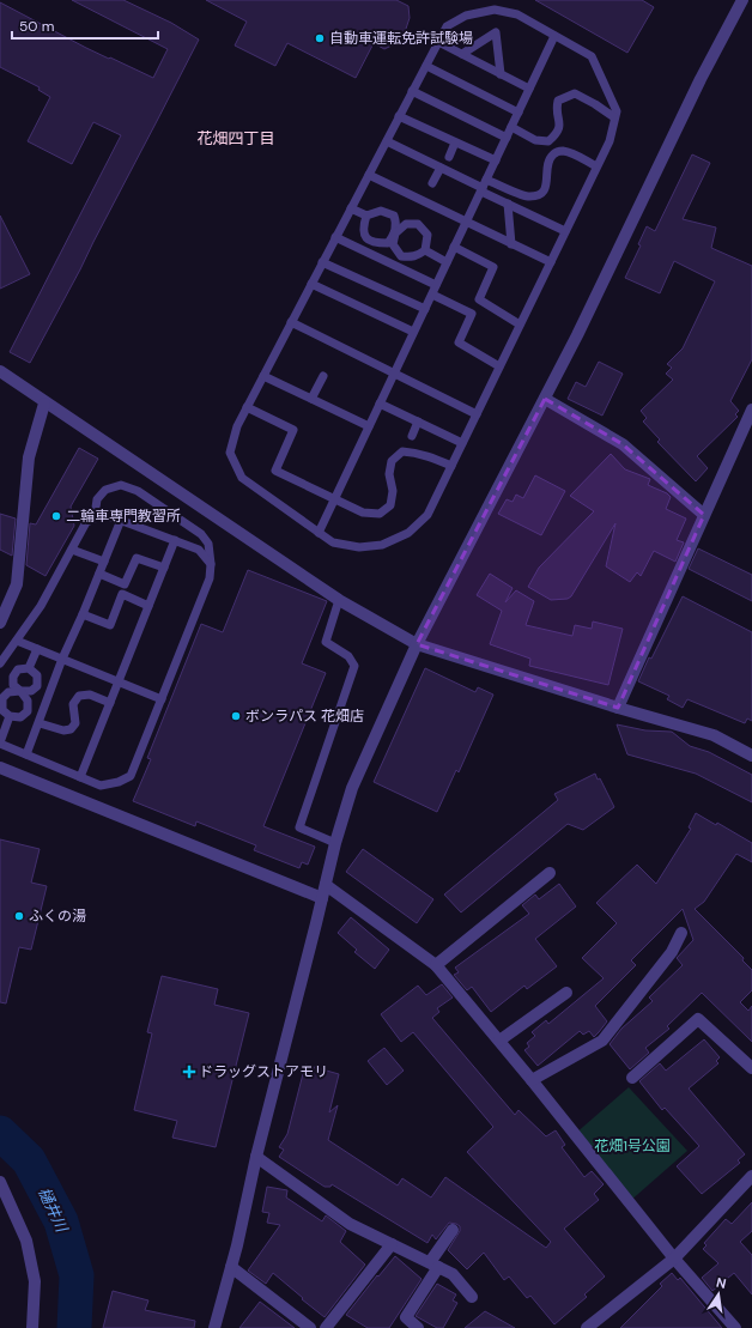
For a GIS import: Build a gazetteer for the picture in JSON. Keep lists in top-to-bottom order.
{
  "districts": ["花畑四丁目"],
  "water": ["樋井川"],
  "parks": ["花畑1号公園"],
  "places": {
    "other": [
      "自動車運転免許試験場",
      "二輪車専門教習所",
      "ボンラパス 花畑店",
      "ふくの湯"
    ],
    "health": ["ドラッグストアモリ"]
  },
  "scale_bar": "50 m",
  "north": "top"
}
